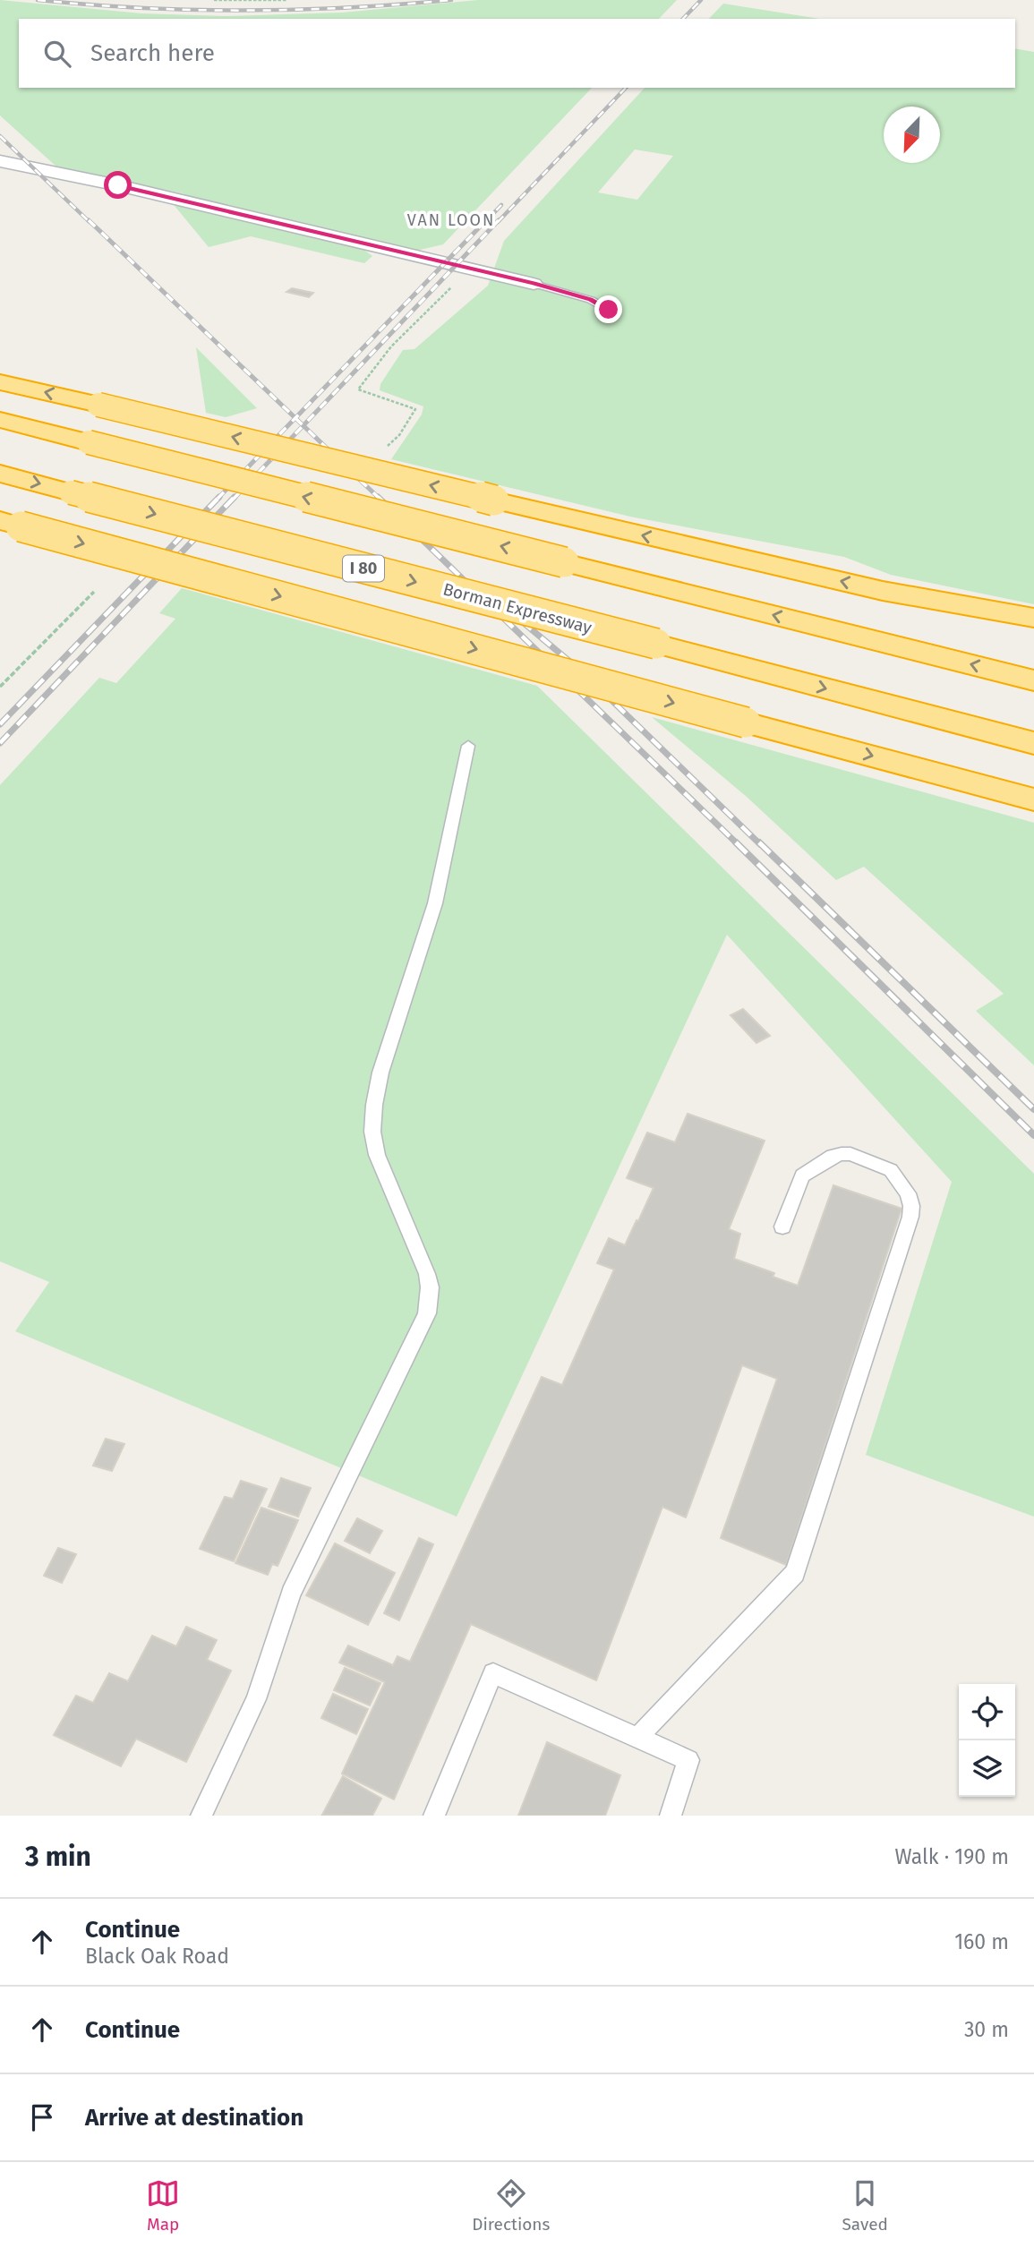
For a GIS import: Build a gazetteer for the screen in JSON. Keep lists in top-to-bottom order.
{
  "streets": {
    "highway": ["I 80", "Borman Expressway"]
  },
  "districts": ["VAN LOON"],
  "north": "bottom left",
  "page": {
    "search": "Search here",
    "heading": ["3 min", "Walk · 190 m"],
    "list": [
      ["Continue", "Black Oak Road", "160 m"],
      ["Continue", "30 m"],
      "Arrive at destination"
    ],
    "nav": ["Map", "Directions", "Saved"]
  }
}
